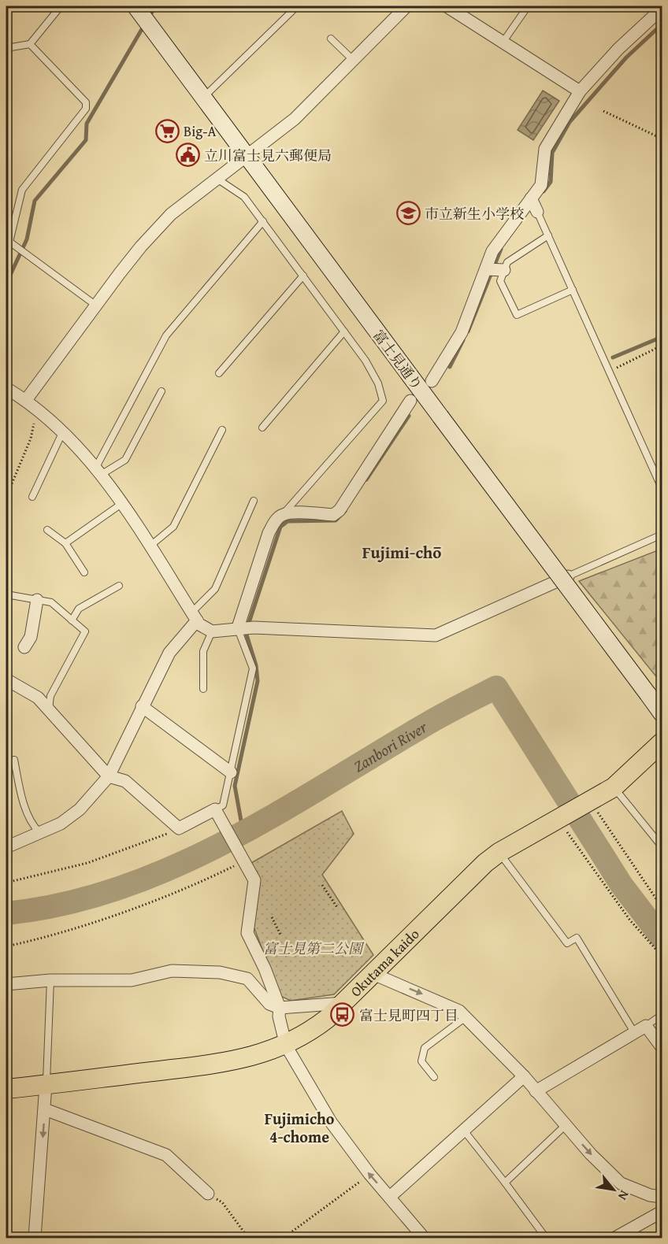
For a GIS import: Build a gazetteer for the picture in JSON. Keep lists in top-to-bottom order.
{
  "streets": {
    "main road": ["Okutama kaido"],
    "street": ["富士見通り"]
  },
  "districts": ["Fujimi-chō", "Fujimicho 4-chome"],
  "water": ["Zanbori River"],
  "parks": ["富士見第二公園"],
  "places": {
    "supermarket": ["Big-A"],
    "public building": ["立川富士見六郵便局"],
    "school or university": ["市立新生小学校"],
    "bus stop": ["富士見町四丁目"]
  },
  "north": "bottom right"
}
